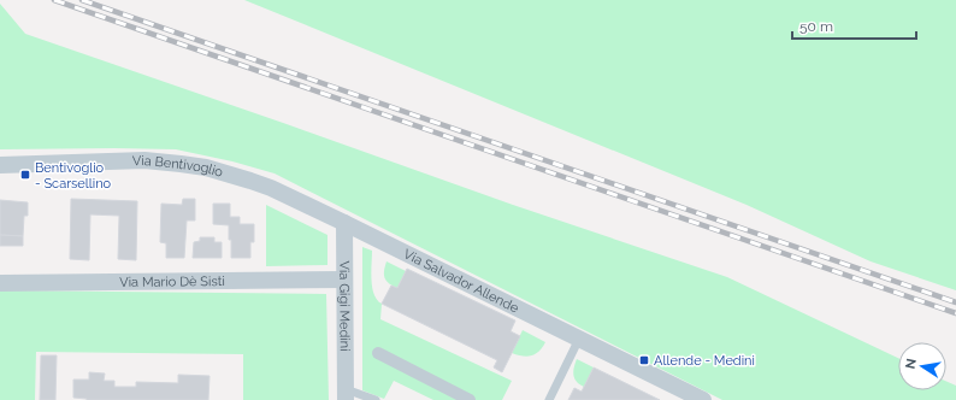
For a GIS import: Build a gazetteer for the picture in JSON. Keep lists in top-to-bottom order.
{
  "streets": {
    "street": [
      "Via Bentivoglio",
      "Via Salvador Allende",
      "Via Mario Dè Sisti",
      "Via Gigi Medini"
    ]
  },
  "crossings": [
    ["Via Bentivoglio", "Via Salvador Allende"],
    ["Via Bentivoglio", "Via Gigi Medini"],
    ["Via Salvador Allende", "Via Gigi Medini"],
    ["Via Mario Dè Sisti", "Via Gigi Medini"]
  ],
  "places": {
    "transit": ["Bentivoglio - Scarsellino", "Allende - Medini"]
  },
  "scale_bar": "50 m",
  "north": "left"
}
